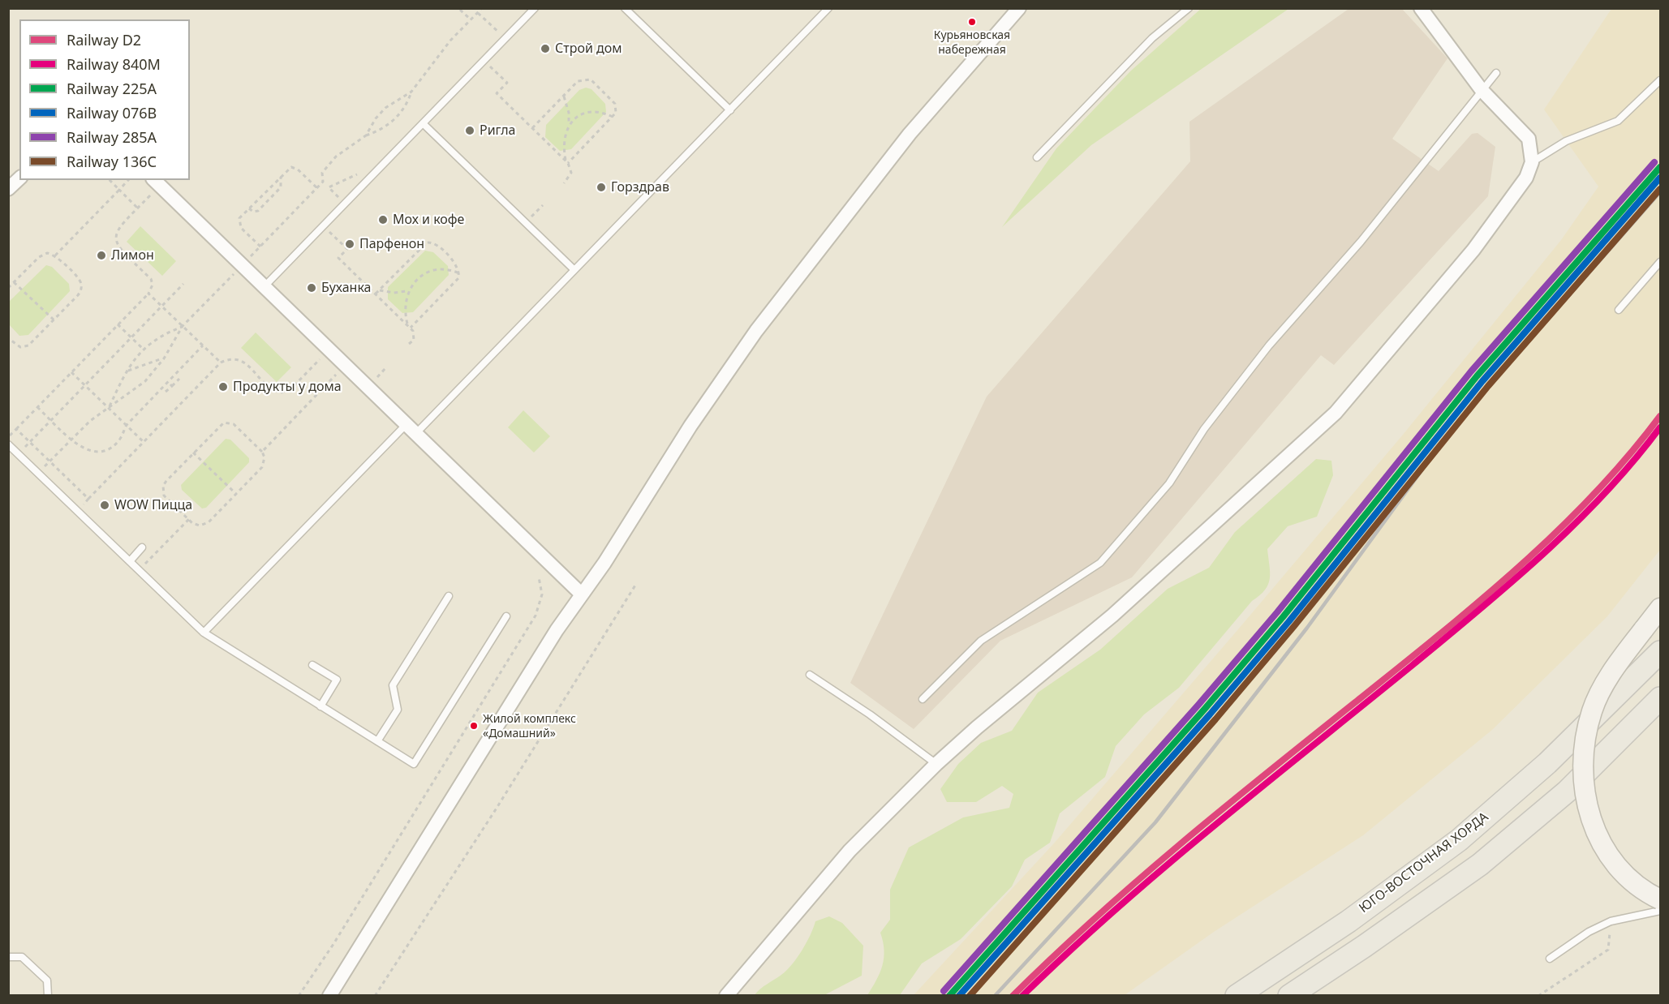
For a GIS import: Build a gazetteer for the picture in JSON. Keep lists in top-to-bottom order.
{
  "streets": {
    "main road": ["ЮГО-ВОСТОЧНАЯ ХОРДА"]
  },
  "places": [
    "Курьяновская набережная",
    "Строй дом",
    "Ригла",
    "Горздрав",
    "Мох и кофе",
    "Парфенон",
    "Лимон",
    "Буханка",
    "Продукты у дома",
    "WOW Пицца",
    "Жилой комплекс «Домашний»"
  ],
  "lines": [
    "rail line 285А",
    "rail line 225А",
    "rail line 076В",
    "rail line 136С",
    "rail line D2",
    "rail line 840М"
  ],
  "legend": [
    "Railway D2",
    "Railway 840М",
    "Railway 225А",
    "Railway 076В",
    "Railway 285А",
    "Railway 136С"
  ]
}
